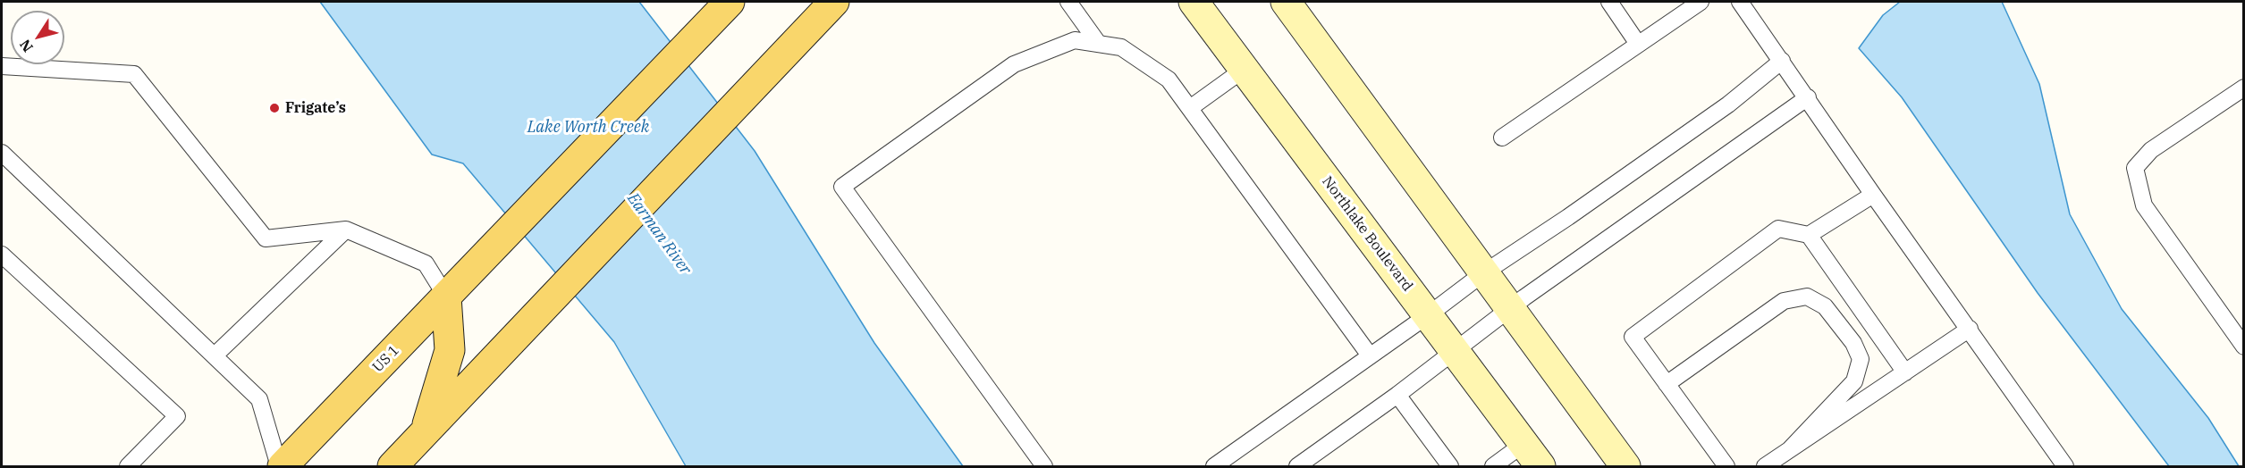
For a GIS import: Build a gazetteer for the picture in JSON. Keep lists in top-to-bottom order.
{
  "streets": {
    "main road": ["Northlake Boulevard", "US 1"]
  },
  "water": ["Lake Worth Creek", "Earman River"],
  "places": ["Frigate’s"],
  "north": "bottom left"
}
